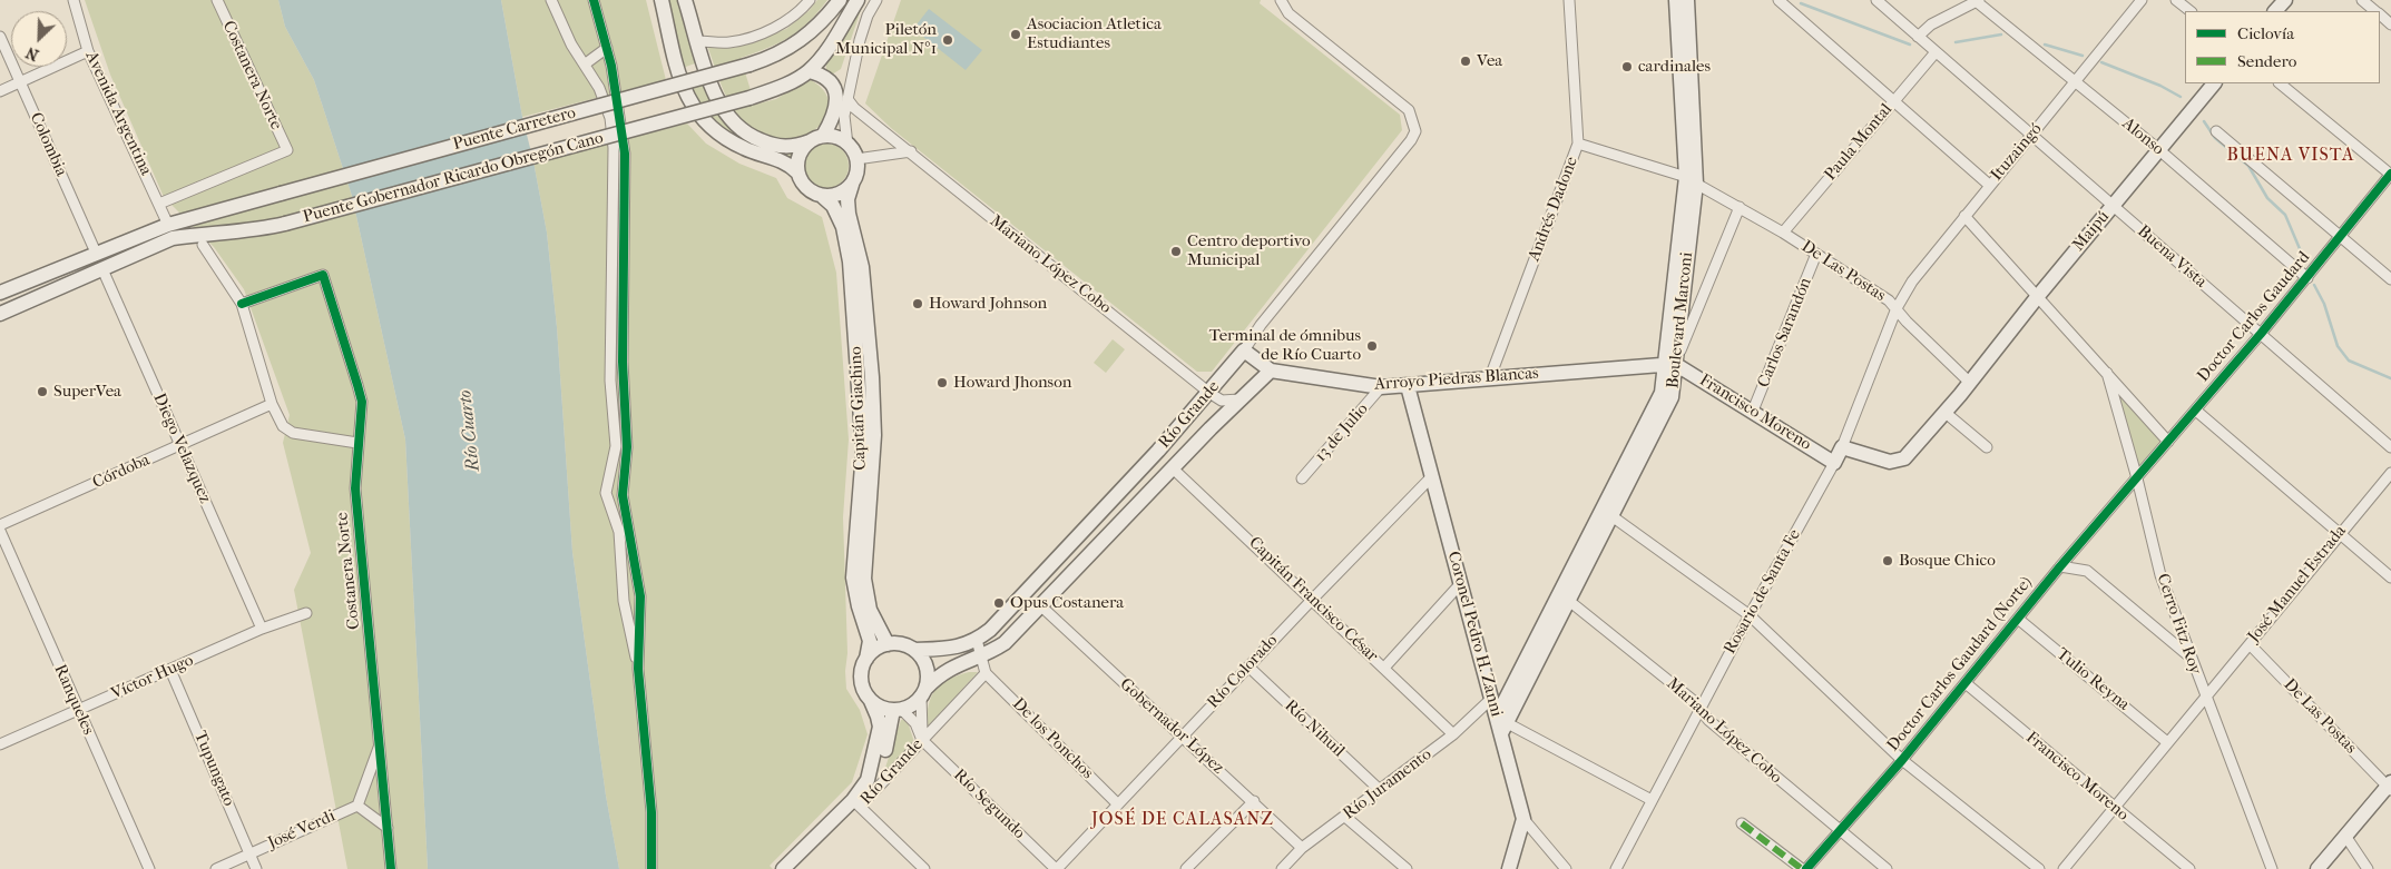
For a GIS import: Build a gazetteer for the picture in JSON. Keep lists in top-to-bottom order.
{
  "streets": {
    "main road": [
      "Puente Carretero",
      "Puente Gobernador Ricardo Obregón Cano",
      "Maipú",
      "Boulevard Marconi",
      "Arroyo Piedras Blancas",
      "Capitán Giachino",
      "Francisco Moreno",
      "Río Grande",
      "Rosario de Santa Fe",
      "Coronel Pedro H. Zanni"
    ],
    "street": [
      "Costanera Norte",
      "Avenida Argentina",
      "Alonso",
      "Paula Montal",
      "Colombia",
      "Ituzaingó",
      "Andrés Dadone",
      "Buena Vista",
      "Mariano López Cobo",
      "De Las Postas",
      "Doctor Carlos Gaudard",
      "Carlos Sarandón",
      "13 de Julio",
      "Diego Velazquez",
      "Córdoba",
      "José Manuel Estrada",
      "Capitán Francisco César",
      "Cerro Fitz Roy",
      "Doctor Carlos Gaudard (Norte)",
      "Río Colorado",
      "Víctor Hugo",
      "Tulio Reyna",
      "Ranqueles",
      "Gobernador López",
      "Río Nihuil",
      "De los Ponchos",
      "Tupungato",
      "Río Juramento",
      "Río Segundo",
      "José Verdi"
    ]
  },
  "crossings": [
    ["Costanera Norte", "Avenida Argentina"],
    ["Avenida Argentina", "Puente Carretero"],
    ["Puente Carretero", "Colombia"],
    ["Alonso", "Ituzaingó"],
    ["Alonso", "Maipú"],
    ["Alonso", "Doctor Carlos Gaudard"],
    ["Paula Montal", "Buena Vista"],
    ["Paula Montal", "De Las Postas"],
    ["Ituzaingó", "Buena Vista"],
    ["Ituzaingó", "De Las Postas"],
    ["Ituzaingó", "Rosario de Santa Fe"],
    ["Puente Gobernador Ricardo Obregón Cano", "Diego Velazquez"],
    ["Andrés Dadone", "De Las Postas"],
    ["Andrés Dadone", "Arroyo Piedras Blancas"],
    ["Maipú", "Buena Vista"],
    ["Maipú", "De Las Postas"],
    ["Maipú", "Rosario de Santa Fe"],
    ["Buena Vista", "Doctor Carlos Gaudard"],
    ["Mariano López Cobo", "Boulevard Marconi"],
    ["Mariano López Cobo", "Río Grande"],
    ["Mariano López Cobo", "Rosario de Santa Fe"],
    ["Mariano López Cobo", "Doctor Carlos Gaudard (Norte)"],
    ["De Las Postas", "Boulevard Marconi"],
    ["De Las Postas", "Carlos Sarandón"],
    ["De Las Postas", "José Manuel Estrada"],
    ["De Las Postas", "Rosario de Santa Fe"],
    ["Doctor Carlos Gaudard", "Cerro Fitz Roy"],
    ["Doctor Carlos Gaudard", "Doctor Carlos Gaudard (Norte)"],
    ["Boulevard Marconi", "Arroyo Piedras Blancas"],
    ["Boulevard Marconi", "Francisco Moreno"],
    ["Boulevard Marconi", "Coronel Pedro H. Zanni"],
    ["Carlos Sarandón", "Francisco Moreno"],
    ["Arroyo Piedras Blancas", "Francisco Moreno"],
    ["Arroyo Piedras Blancas", "Río Grande"],
    ["Arroyo Piedras Blancas", "13 de Julio"],
    ["Arroyo Piedras Blancas", "Coronel Pedro H. Zanni"],
    ["Capitán Giachino", "Río Grande"],
    ["Capitán Giachino", "Río Segundo"],
    ["Francisco Moreno", "José Manuel Estrada"],
    ["Francisco Moreno", "Rosario de Santa Fe"],
    ["Francisco Moreno", "Doctor Carlos Gaudard (Norte)"],
    ["Río Grande", "Capitán Francisco César"],
    ["Río Grande", "Gobernador López"],
    ["Río Grande", "De los Ponchos"],
    ["Río Grande", "Río Segundo"],
    ["Diego Velazquez", "Córdoba"],
    ["Diego Velazquez", "Víctor Hugo"],
    ["José Manuel Estrada", "Cerro Fitz Roy"],
    ["José Manuel Estrada", "Tulio Reyna"],
    ["Capitán Francisco César", "Río Colorado"],
    ["Capitán Francisco César", "Río Juramento"],
    ["Cerro Fitz Roy", "Doctor Carlos Gaudard (Norte)"],
    ["Coronel Pedro H. Zanni", "Río Colorado"],
    ["Coronel Pedro H. Zanni", "Río Juramento"],
    ["Doctor Carlos Gaudard (Norte)", "Tulio Reyna"],
    ["Río Colorado", "Gobernador López"],
    ["Río Colorado", "Río Nihuil"],
    ["Río Colorado", "De los Ponchos"],
    ["Río Colorado", "Río Segundo"],
    ["Víctor Hugo", "Ranqueles"],
    ["Víctor Hugo", "Tupungato"],
    ["Gobernador López", "Río Juramento"],
    ["Río Nihuil", "Río Juramento"],
    ["Tupungato", "José Verdi"]
  ],
  "districts": ["BUENA VISTA", "JOSÉ DE CALASANZ"],
  "water": ["Río Cuarto"],
  "places": [
    "Asociacion Atletica Estudiantes",
    "Piletón Municipal Nº1",
    "Vea",
    "cardinales",
    "Centro deportivo Municipal",
    "Howard Johnson",
    "Terminal de ómnibus de Río Cuarto",
    "Howard Jhonson",
    "SuperVea",
    "Bosque Chico",
    "Opus Costanera"
  ],
  "legend": ["Ciclovía", "Sendero"],
  "north": "bottom left"
}
